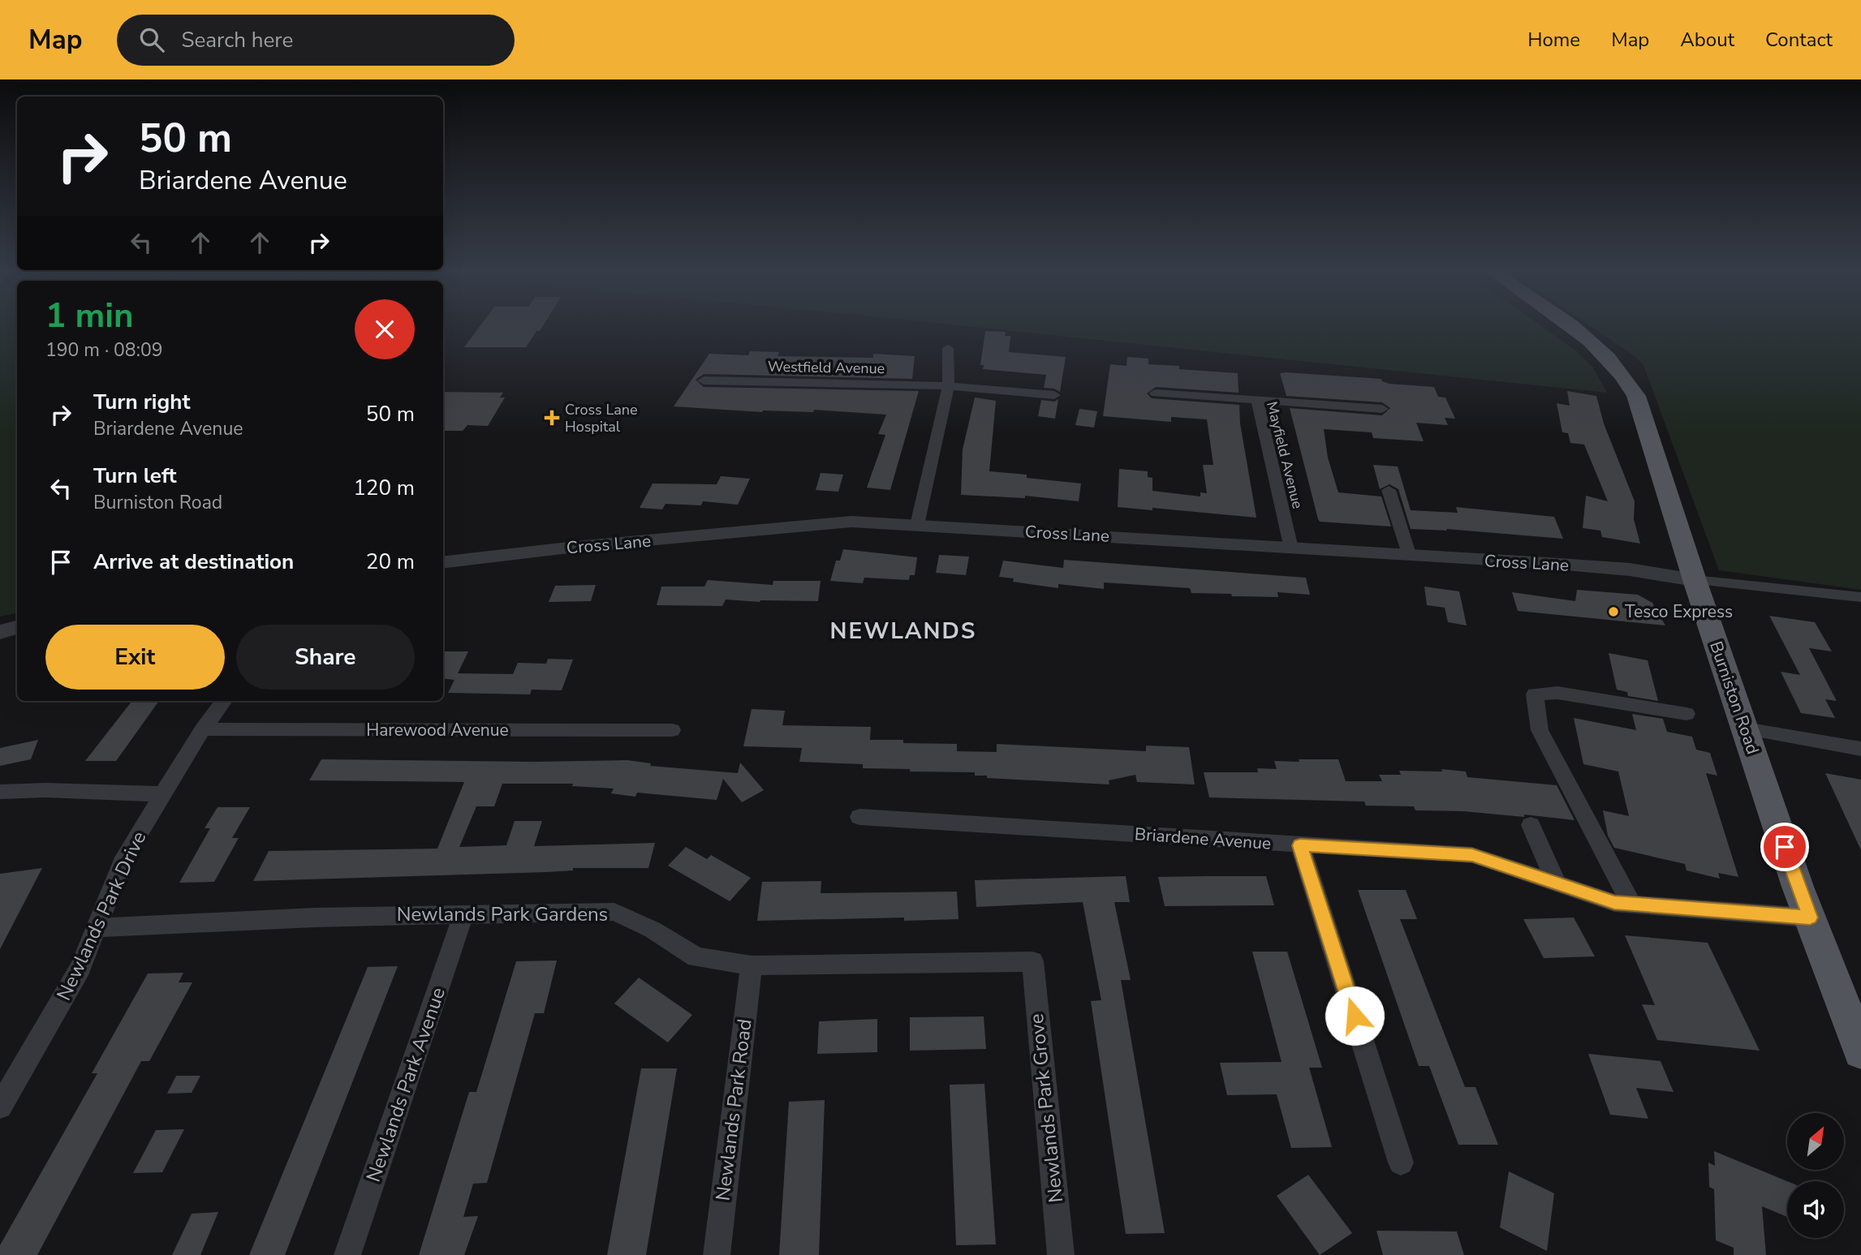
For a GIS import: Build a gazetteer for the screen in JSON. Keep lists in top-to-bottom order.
{
  "streets": {
    "main road": ["Burniston Road"],
    "street": [
      "Westfield Avenue",
      "Mayfield Avenue",
      "Cross Lane",
      "Harewood Avenue",
      "Briardene Avenue",
      "Newlands Park Gardens",
      "Newlands Park Drive",
      "Newlands Park Avenue",
      "Newlands Park Grove",
      "Newlands Park Road"
    ]
  },
  "crossings": [
    ["Mayfield Avenue", "Cross Lane"],
    ["Cross Lane", "Burniston Road"],
    ["Burniston Road", "Briardene Avenue"],
    ["Harewood Avenue", "Newlands Park Drive"],
    ["Newlands Park Gardens", "Newlands Park Drive"],
    ["Newlands Park Gardens", "Newlands Park Avenue"],
    ["Newlands Park Gardens", "Newlands Park Grove"],
    ["Newlands Park Gardens", "Newlands Park Road"]
  ],
  "districts": ["NEWLANDS"],
  "places": {
    "health": ["Cross Lane Hospital"],
    "other": ["Tesco Express"]
  },
  "north": "top right",
  "page": {
    "header": "Map",
    "search": "Search here",
    "nav": [
      "Home",
      "Map",
      "About",
      "Contact"
    ],
    "turn": ["50 m", "Briardene Avenue"],
    "heading": ["1 min", "190 m · 08:09"],
    "list": [
      {
        "name": "Turn right",
        "note": "Briardene Avenue",
        "value": "50 m"
      },
      {
        "name": "Turn left",
        "note": "Burniston Road",
        "value": "120 m"
      },
      {
        "name": "Arrive at destination",
        "value": "20 m"
      }
    ],
    "buttons": ["Exit", "Share"]
  }
}
